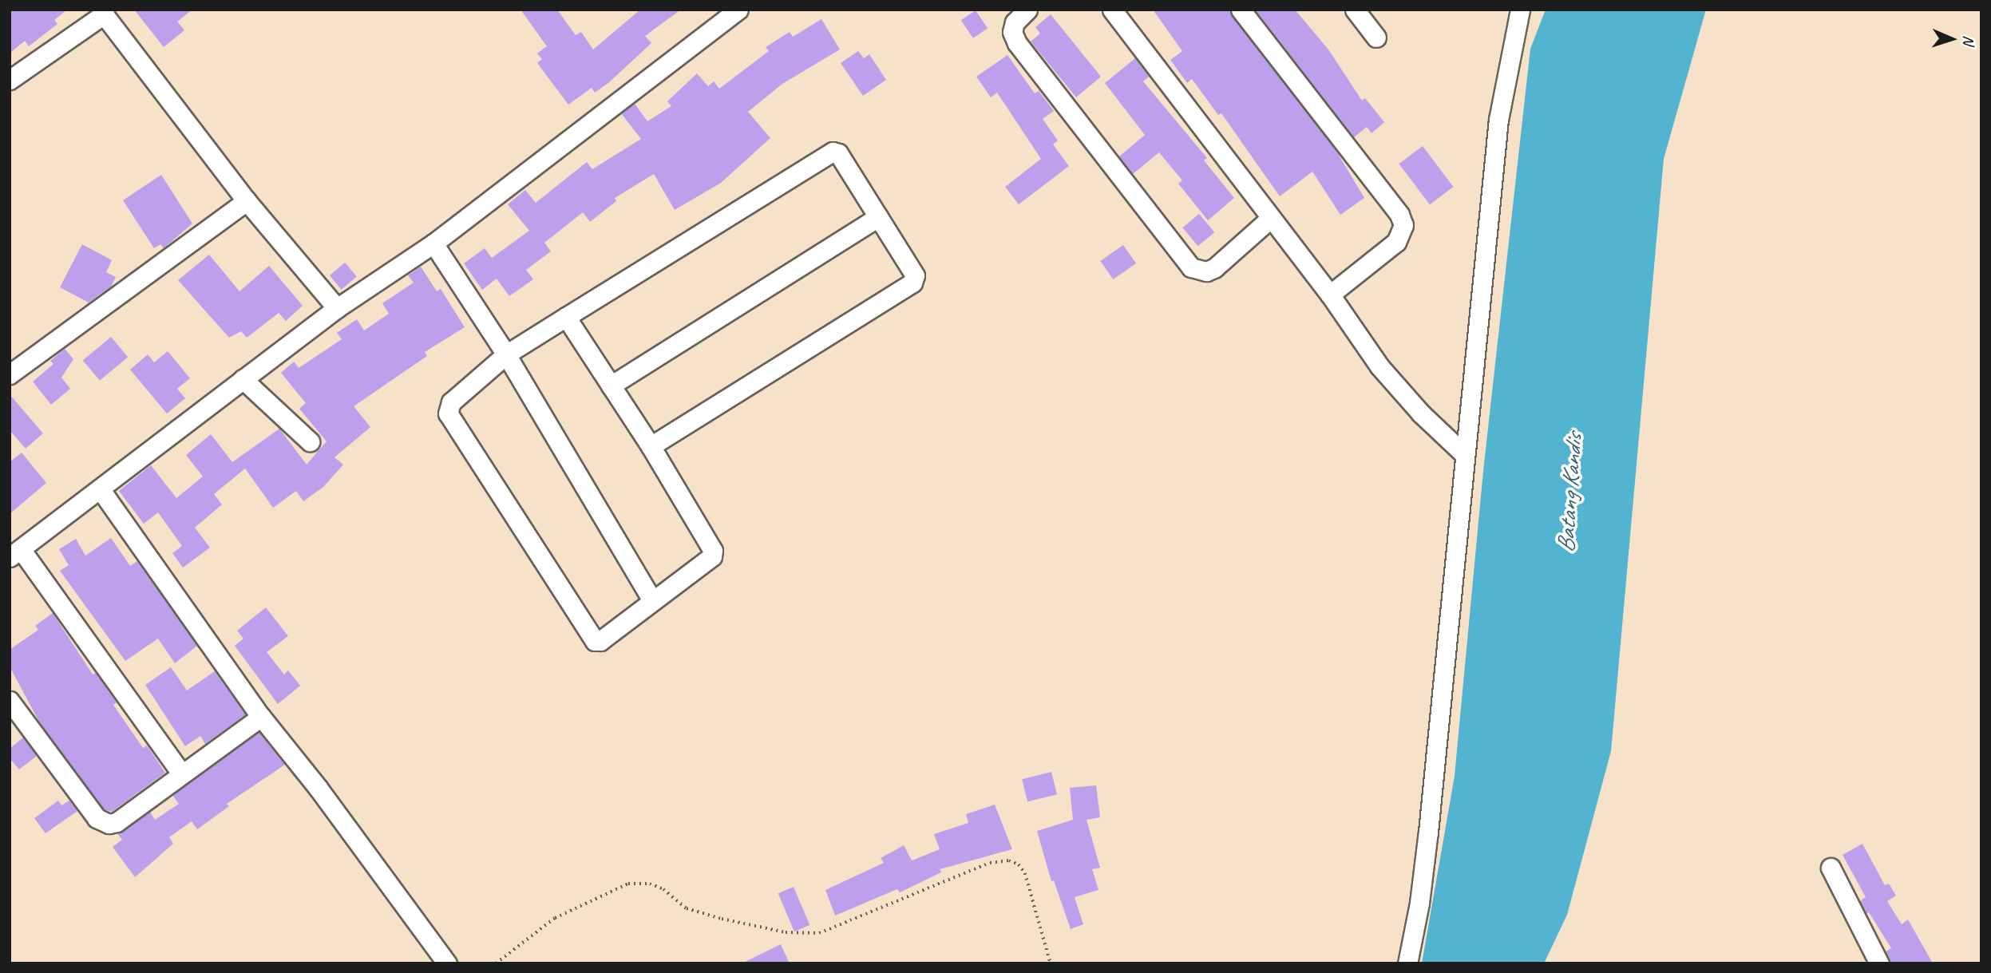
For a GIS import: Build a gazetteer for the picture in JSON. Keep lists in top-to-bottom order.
{
  "water": ["Batang Kandis"],
  "north": "right"
}
